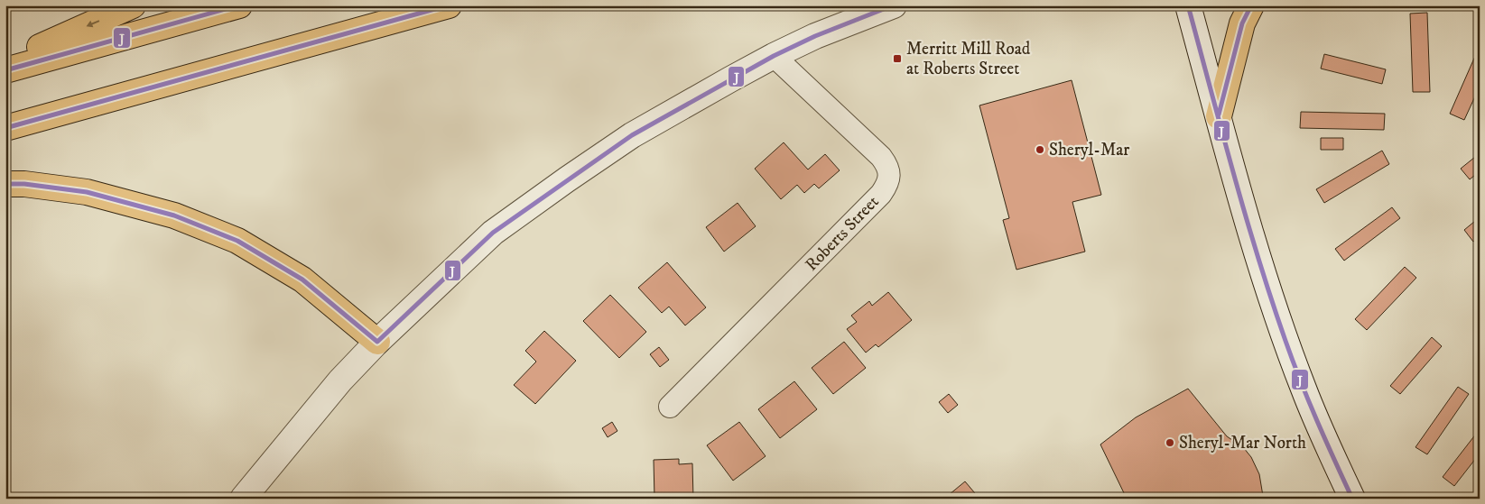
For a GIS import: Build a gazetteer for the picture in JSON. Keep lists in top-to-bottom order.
{
  "streets": {
    "street": ["Roberts Street"]
  },
  "places": {
    "transit": ["Merritt Mill Road at Roberts Street"],
    "other": ["Sheryl-Mar", "Sheryl-Mar North"]
  },
  "lines": ["transit line J"]
}
